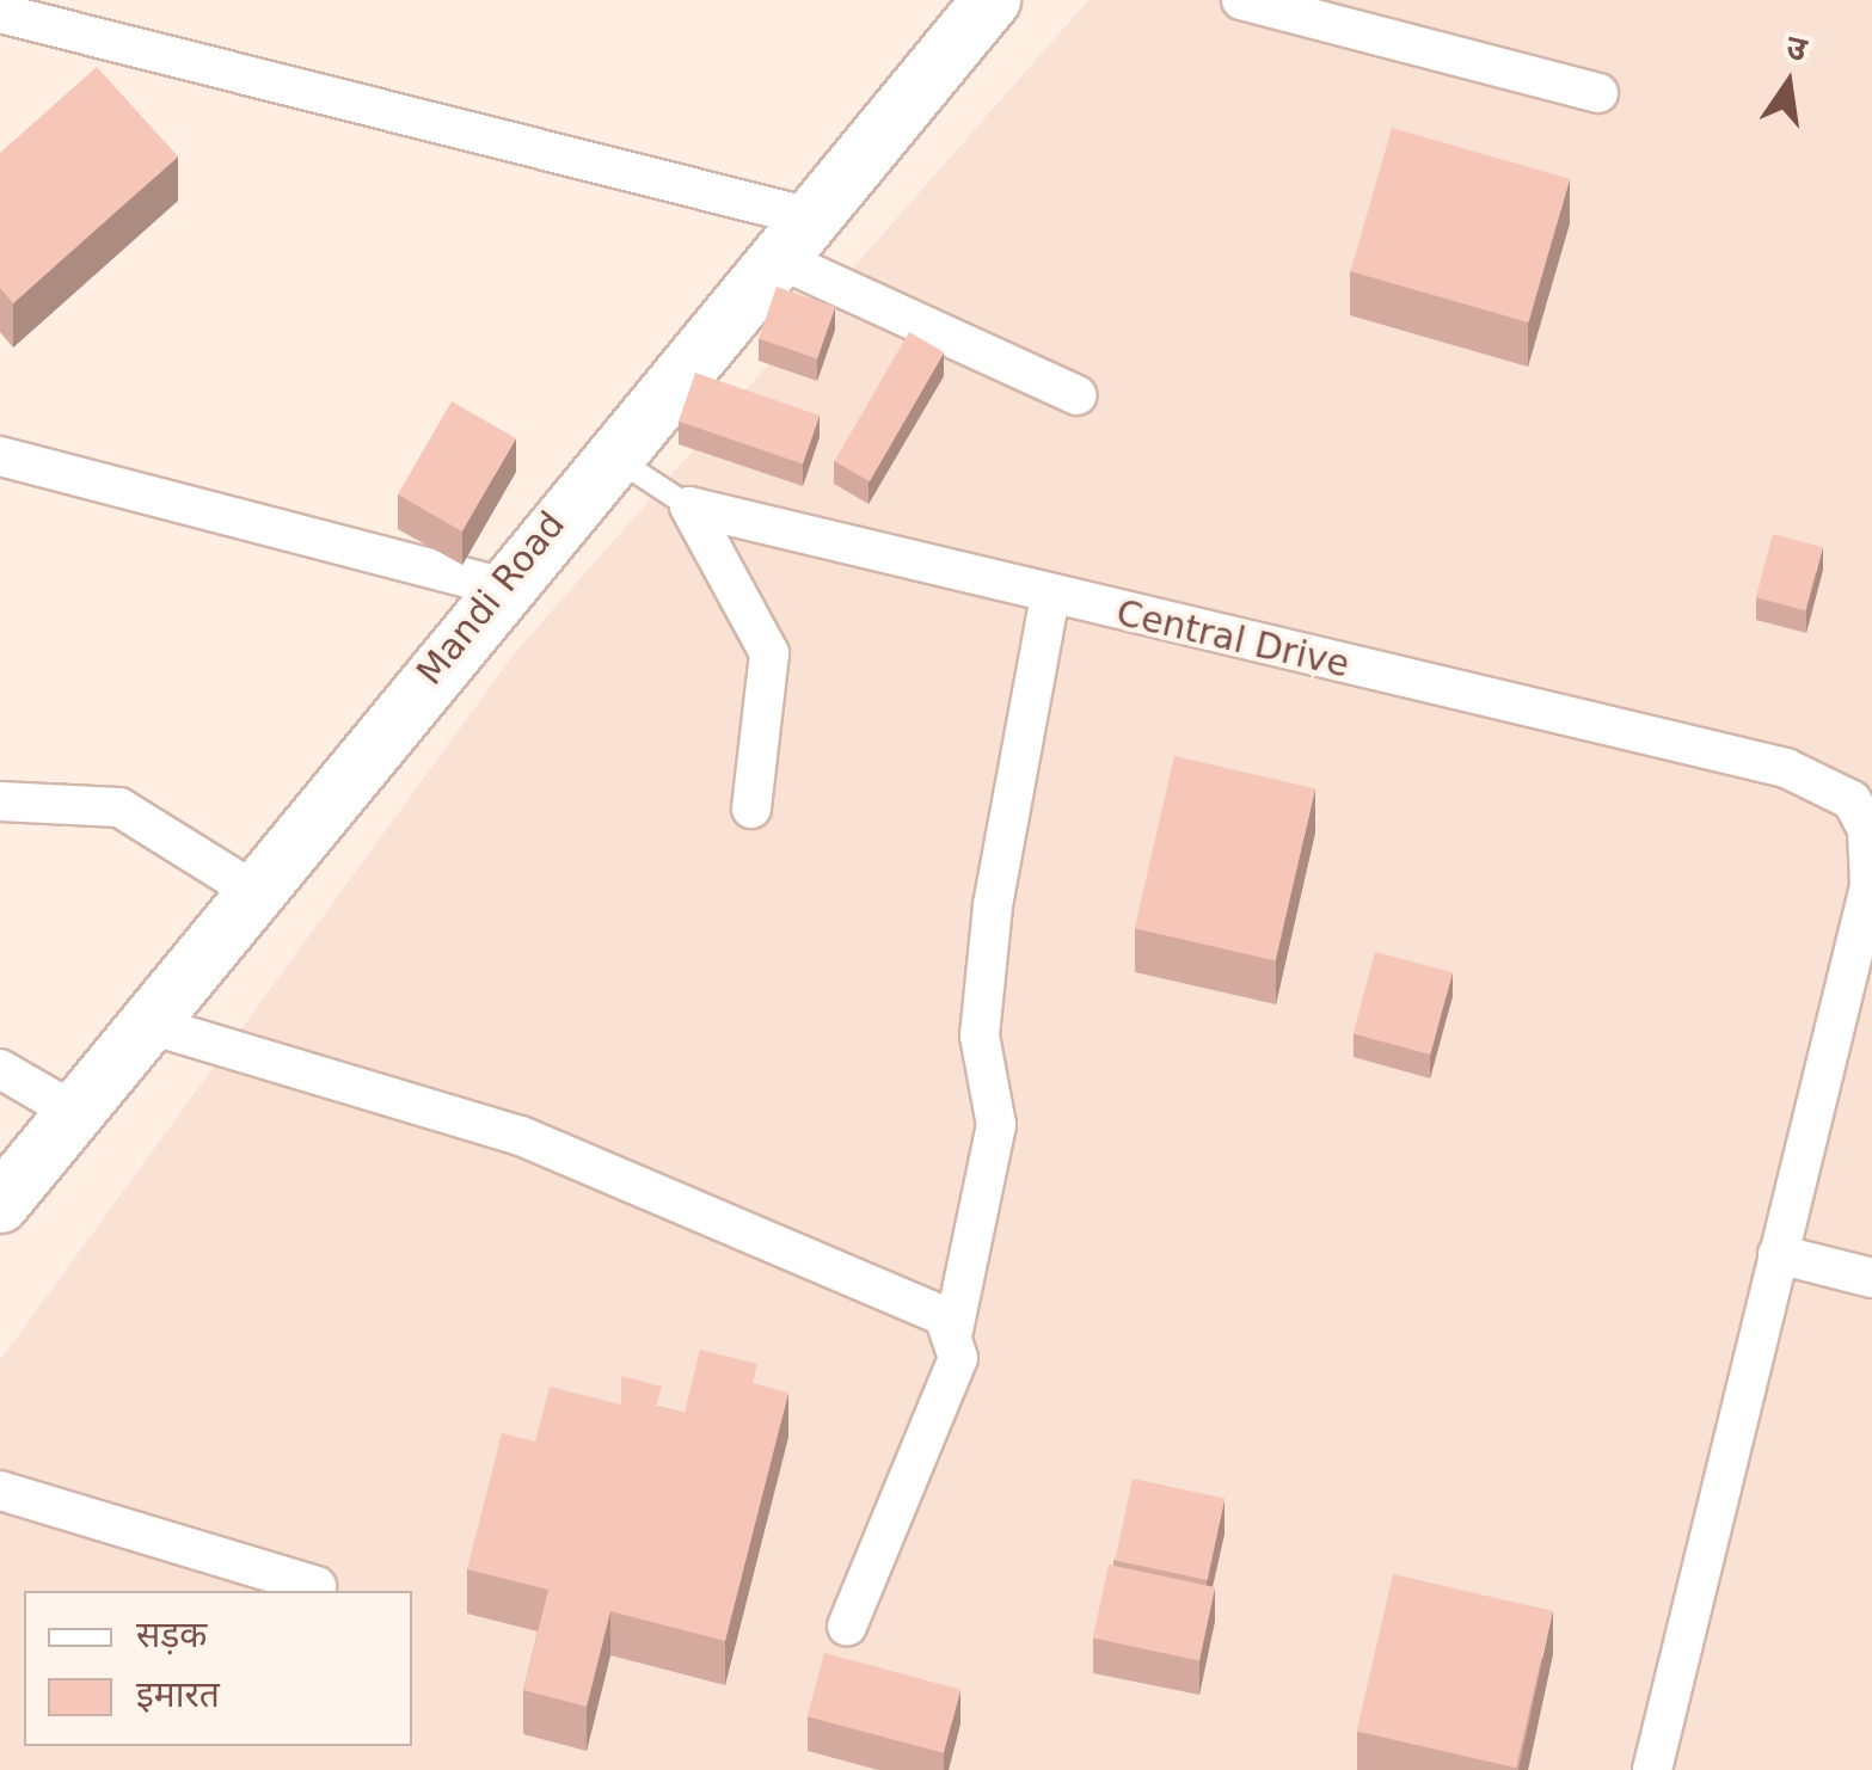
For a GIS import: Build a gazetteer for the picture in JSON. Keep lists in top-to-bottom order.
{
  "streets": {
    "street": ["Mandi Road", "Central Drive"]
  },
  "crossings": [
    ["Mandi Road", "Central Drive"]
  ],
  "legend": ["सड़क", "इमारत"],
  "north": "top"
}
